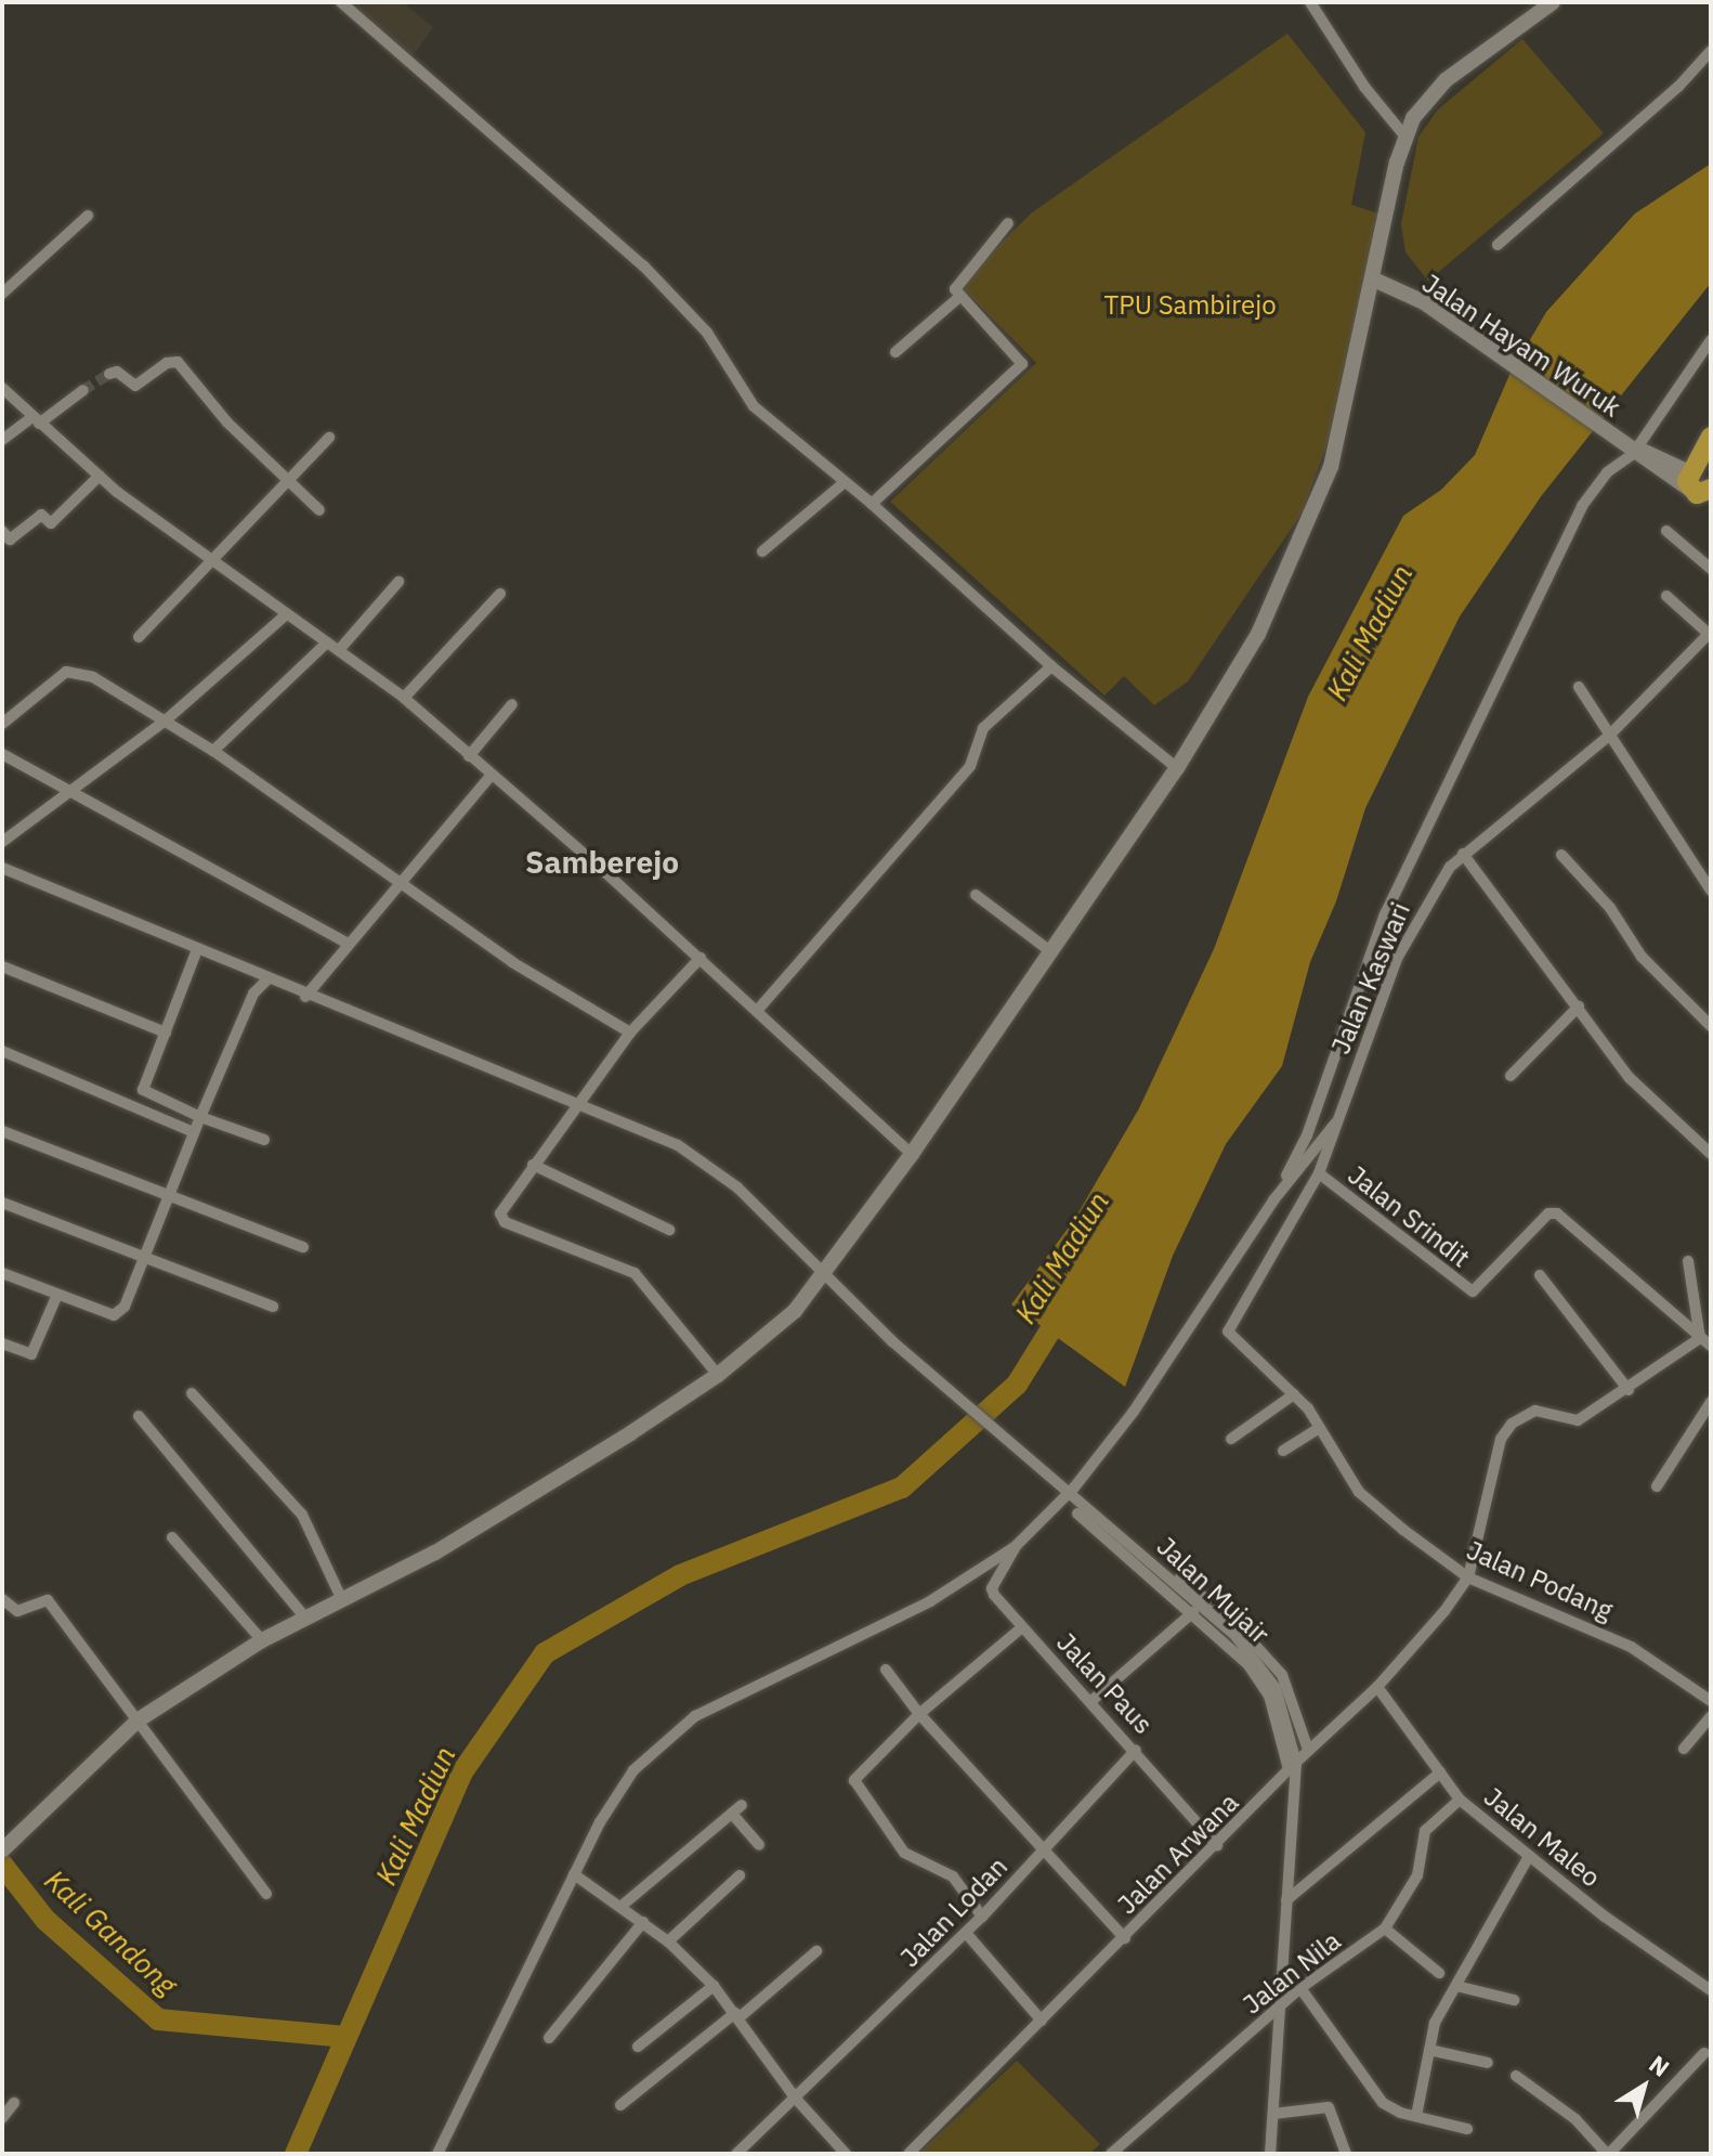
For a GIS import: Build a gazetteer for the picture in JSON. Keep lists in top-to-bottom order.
{
  "streets": {
    "main road": ["Jalan Hayam Wuruk"],
    "street": [
      "Jalan Kaswari",
      "Jalan Srindit",
      "Jalan Podang",
      "Jalan Mujair",
      "Jalan Paus",
      "Jalan Maleo",
      "Jalan Arwana",
      "Jalan Lodan",
      "Jalan Nila"
    ]
  },
  "crossings": [
    ["Jalan Kaswari", "Jalan Srindit"],
    ["Jalan Kaswari", "Jalan Podang"],
    ["Jalan Podang", "Jalan Arwana"],
    ["Jalan Mujair", "Jalan Arwana"],
    ["Jalan Mujair", "Jalan Nila"],
    ["Jalan Paus", "Jalan Arwana"],
    ["Jalan Paus", "Jalan Lodan"],
    ["Jalan Maleo", "Jalan Arwana"],
    ["Jalan Maleo", "Jalan Nila"]
  ],
  "districts": ["Samberejo"],
  "water": ["Kali Madiun", "Kali Gandong"],
  "parks": ["TPU Sambirejo"],
  "north": "top right"
}
